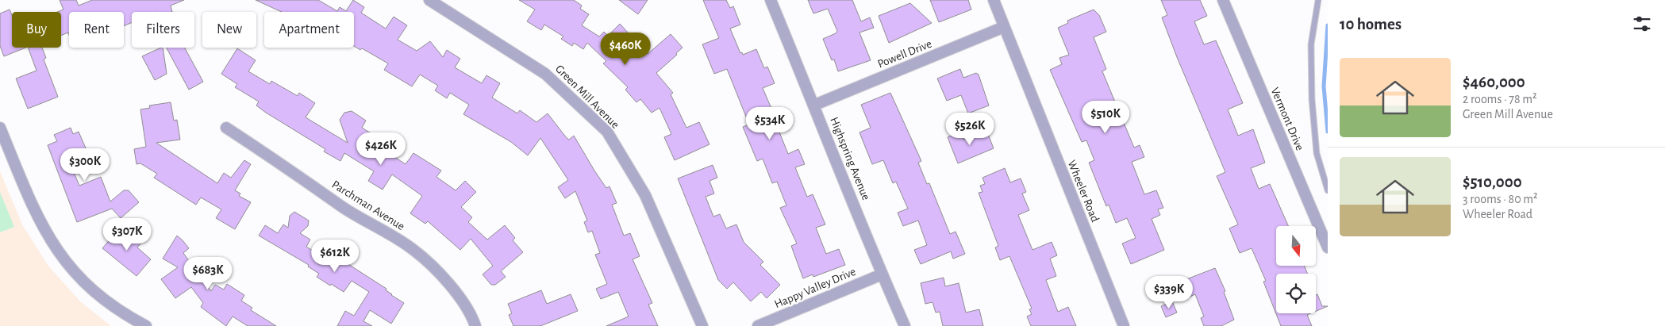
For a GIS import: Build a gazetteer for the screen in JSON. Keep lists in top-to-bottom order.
{
  "streets": {
    "street": [
      "Powell Drive",
      "Green Mill Avenue",
      "Vermont Drive",
      "Highspring Avenue",
      "Wheeler Road",
      "Parchman Avenue",
      "Happy Valley Drive"
    ]
  },
  "crossings": [
    ["Powell Drive", "Highspring Avenue"],
    ["Powell Drive", "Wheeler Road"],
    ["Highspring Avenue", "Happy Valley Drive"]
  ],
  "north": "bottom",
  "page": {
    "heading": "10 homes",
    "chip": [
      "Buy",
      "Rent",
      "Filters",
      "New",
      "Apartment"
    ],
    "price": [
      "$460K",
      "$510K",
      "$534K",
      "$526K",
      "$426K",
      "$300K",
      "$307K",
      "$612K",
      "$683K",
      "$339K"
    ],
    "list": [
      {
        "name": "$460,000",
        "note": "2 rooms · 78 m² · Green Mill Avenue"
      },
      {
        "name": "$510,000",
        "note": "3 rooms · 80 m² · Wheeler Road"
      }
    ]
  }
}
